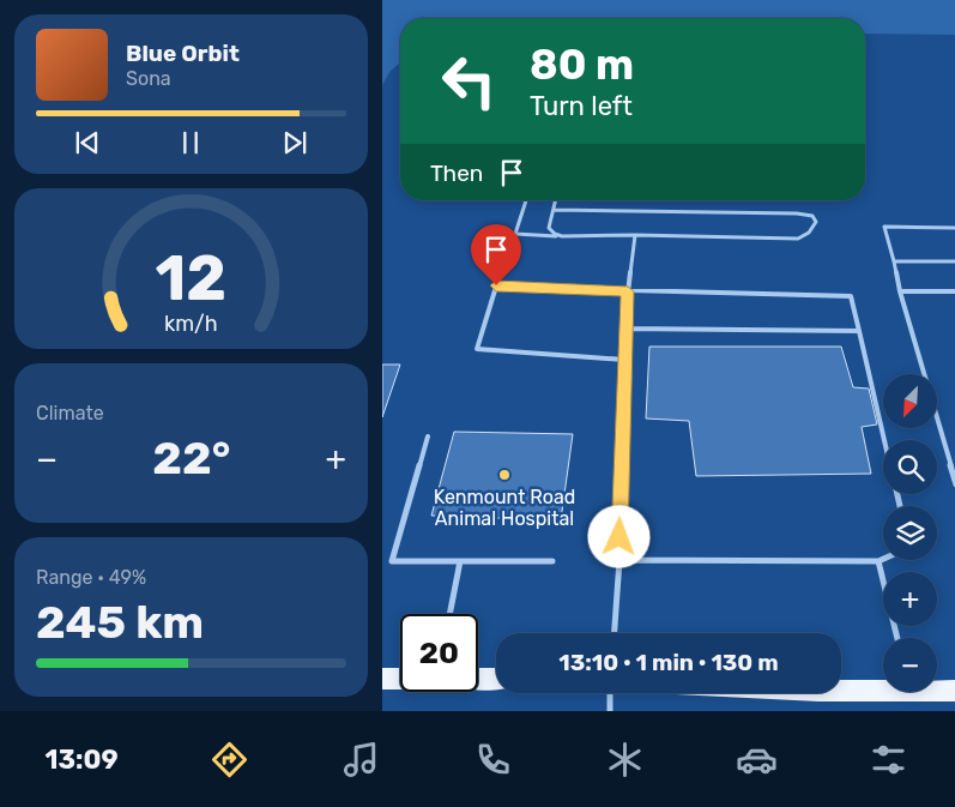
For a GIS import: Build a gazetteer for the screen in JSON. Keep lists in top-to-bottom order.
{
  "places": ["Kenmount Road Animal Hospital"],
  "north": "bottom left",
  "page": {
    "turn": ["80 m", "Turn left"],
    "song": ["Blue Orbit", "Sona"],
    "then": "Then",
    "tile": [
      "Climate",
      ["Range · 49%", "245 km"]
    ],
    "map_buttons": ["+", "−"],
    "heat": ["−", "22°", "+"],
    "limit": "20",
    "trip": "13:10 · 1 min · 130 m",
    "tabs": "13:09",
    "gauge": ["12", "km/h"]
  }
}
